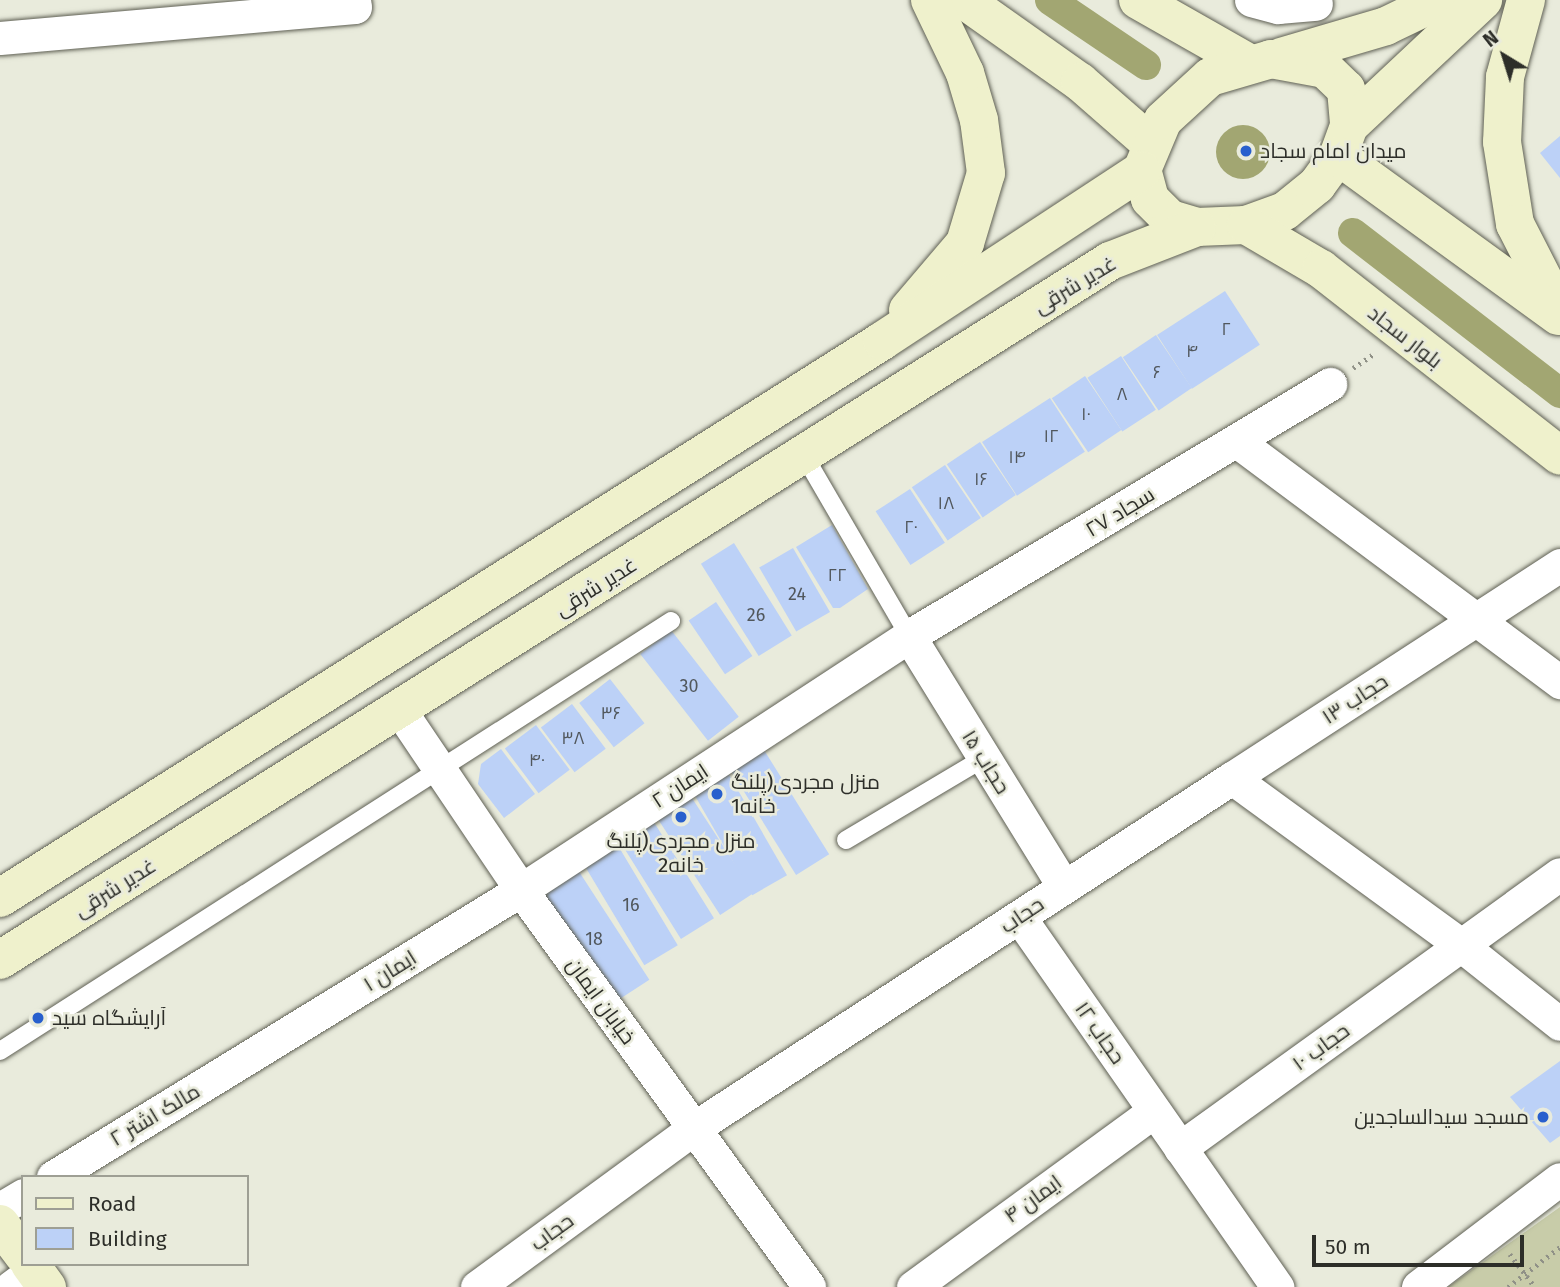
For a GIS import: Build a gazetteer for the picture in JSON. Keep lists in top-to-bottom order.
{
  "streets": {
    "main road": ["غدیر شرقی", "بلوار سجاد"],
    "street": [
      "سجاد ۲۷",
      "حجاب ۱۳",
      "حجاب ۱۵",
      "ایمان ۲",
      "حجاب",
      "ایمان ۱",
      "خیابان ایمان",
      "حجاب ۱۲",
      "حجاب ۱۰",
      "مالک اشتر ۲",
      "ایمان ۴"
    ]
  },
  "crossings": [
    ["غدیر شرقی", "بلوار سجاد"],
    ["غدیر شرقی", "خیابان ایمان"],
    ["سجاد ۲۷", "حجاب ۱۵"],
    ["سجاد ۲۷", "ایمان ۲"],
    ["حجاب ۱۳", "حجاب"],
    ["حجاب ۱۵", "ایمان ۲"],
    ["حجاب ۱۵", "حجاب"],
    ["ایمان ۲", "ایمان ۱"],
    ["ایمان ۲", "خیابان ایمان"],
    ["حجاب", "خیابان ایمان"],
    ["حجاب", "حجاب ۱۲"],
    ["ایمان ۱", "خیابان ایمان"],
    ["ایمان ۱", "مالک اشتر ۲"],
    ["حجاب ۱۲", "حجاب ۱۰"],
    ["حجاب ۱۲", "ایمان ۴"]
  ],
  "places": [
    "میدان امام سجاد",
    "منزل مجردی(پلنگ خانه1",
    "منزل مجردی(پلنگ خانه2",
    "آرایشگاه سید",
    "مسجد سیدالساجدین"
  ],
  "house_numbers": [
    "۲",
    "۴",
    "۶",
    "۸",
    "۱۰",
    "۱۲",
    "۱۴",
    "۱۶",
    "۱۸",
    "۲۰",
    "۲۲",
    "24",
    "26",
    "30",
    "۳۶",
    "۳۸",
    "۴۰",
    "16",
    "18"
  ],
  "legend": ["Road", "Building"],
  "scale_bar": "50 m",
  "north": "top left"
}
